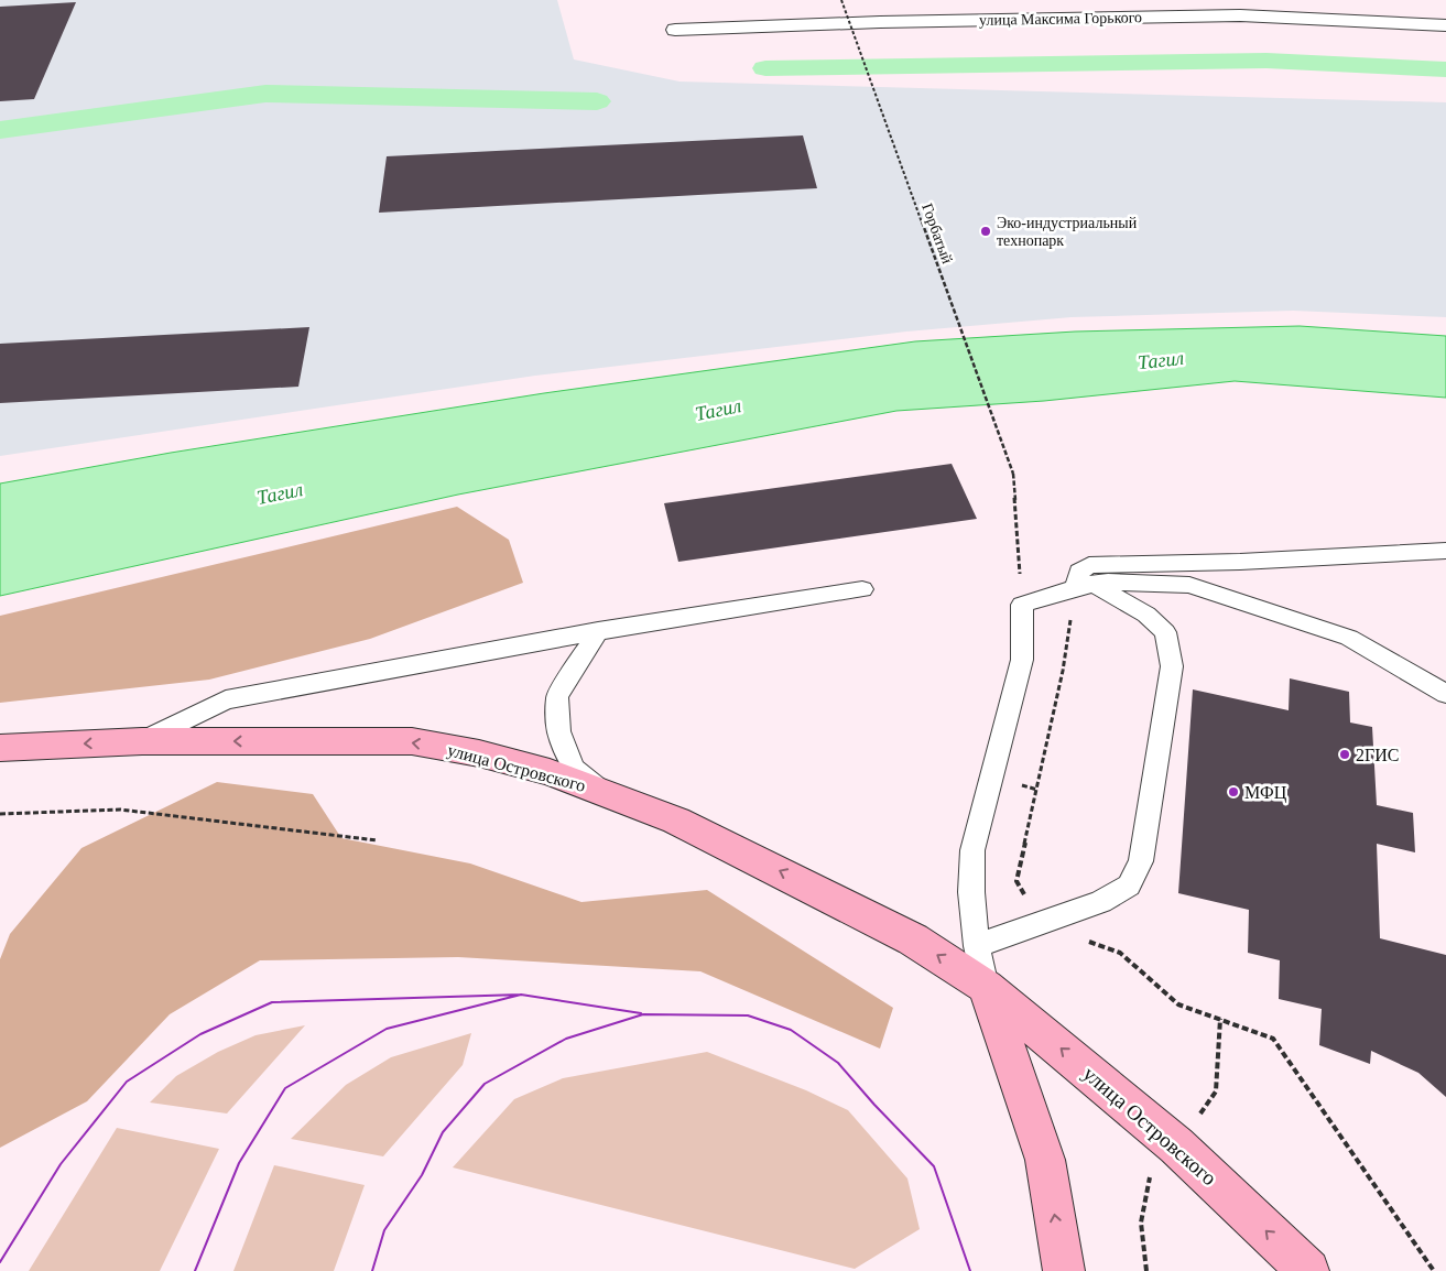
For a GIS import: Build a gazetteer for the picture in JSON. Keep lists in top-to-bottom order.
{
  "streets": {
    "main road": ["улица Островского"],
    "street": ["улица Максима Горького"],
    "path": ["Горбатый"]
  },
  "one_way": ["улица Островского"],
  "water": ["Тагил"],
  "places": ["Эко-индустриальный технопарк", "2ГИС", "МФЦ"]
}
